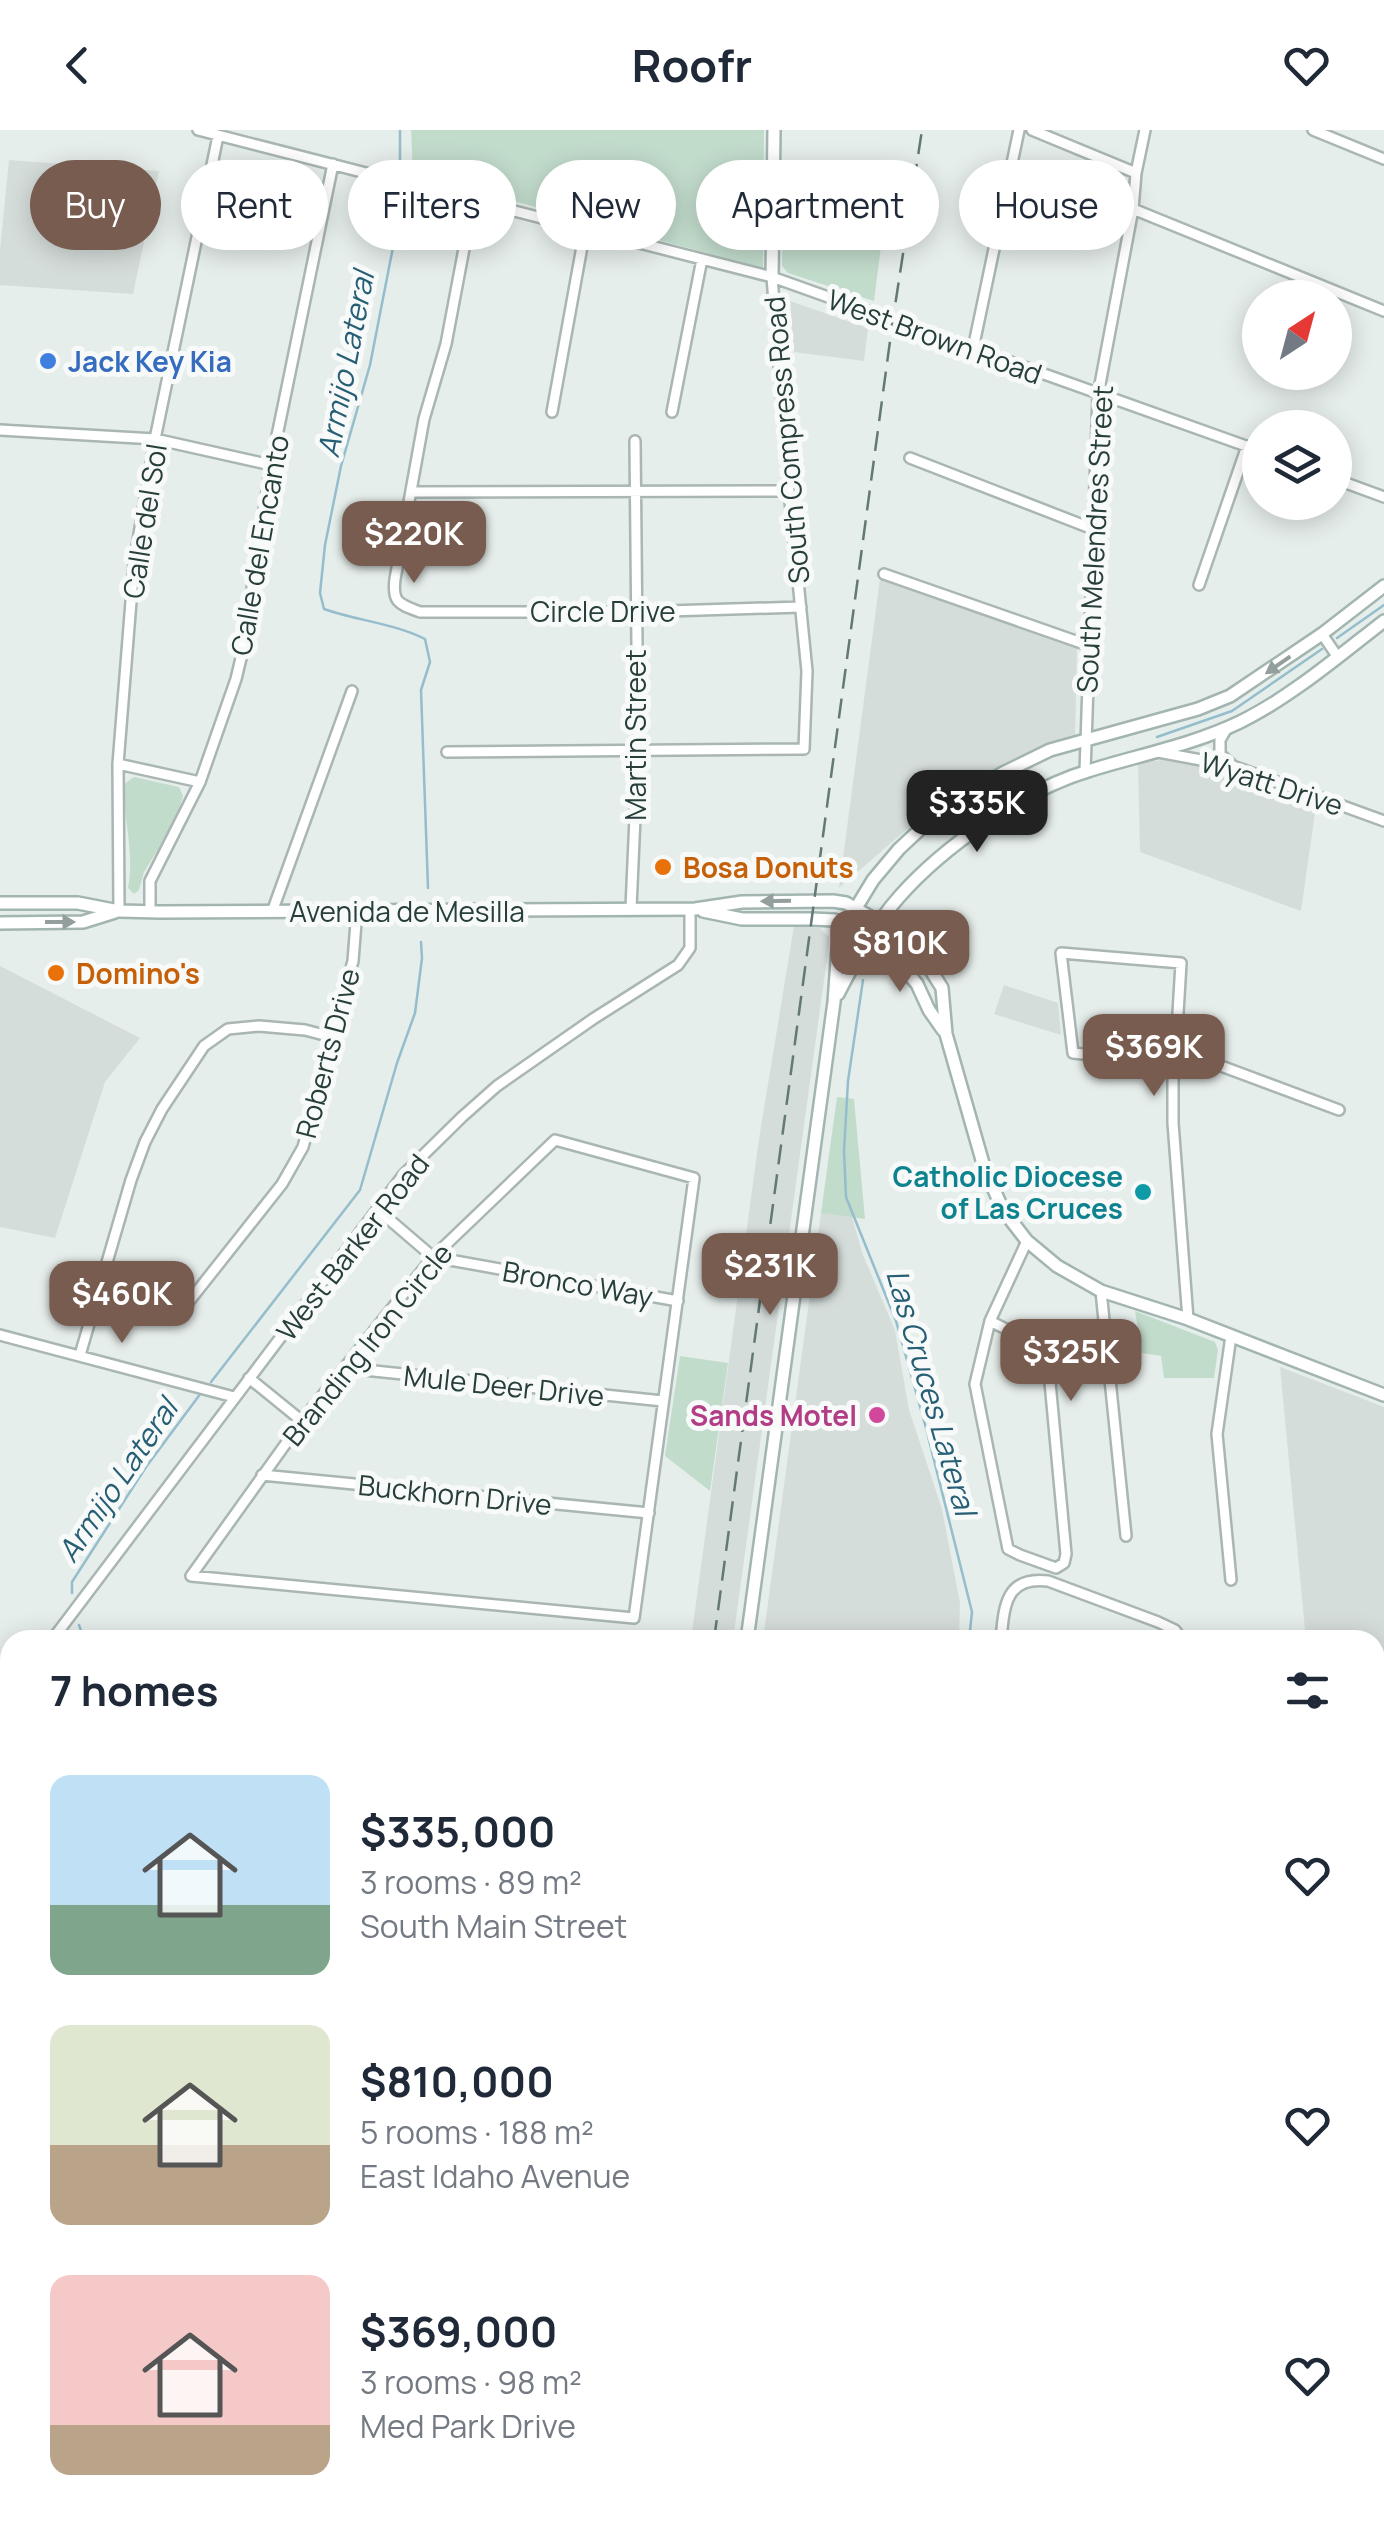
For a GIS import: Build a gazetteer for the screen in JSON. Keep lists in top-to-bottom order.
{
  "streets": {
    "main road": ["South Compress Road", "Avenida de Mesilla"],
    "street": [
      "West Brown Road",
      "Calle del Sol",
      "South Melendres Street",
      "Calle del Encanto",
      "Circle Drive",
      "Martin Street",
      "Wyatt Drive",
      "Roberts Drive",
      "West Barker Road",
      "Bronco Way",
      "Branding Iron Circle",
      "Mule Deer Drive",
      "Buckhorn Drive"
    ]
  },
  "crossings": [
    ["West Brown Road", "South Compress Road"],
    ["West Brown Road", "Calle del Sol"],
    ["West Brown Road", "South Melendres Street"],
    ["West Brown Road", "Calle del Encanto"],
    ["South Compress Road", "Circle Drive"],
    ["South Compress Road", "Martin Street"],
    ["Calle del Sol", "Avenida de Mesilla"],
    ["Calle del Encanto", "Avenida de Mesilla"],
    ["Circle Drive", "Martin Street"],
    ["Martin Street", "Avenida de Mesilla"],
    ["Avenida de Mesilla", "Roberts Drive"],
    ["Avenida de Mesilla", "West Barker Road"],
    ["Bronco Way", "Branding Iron Circle"],
    ["Branding Iron Circle", "Mule Deer Drive"],
    ["Branding Iron Circle", "Buckhorn Drive"]
  ],
  "water": ["Armijo Lateral", "Las Cruces Lateral"],
  "places": [
    "Jack Key Kia",
    "Bosa Donuts",
    "Domino's",
    "Catholic Diocese of Las Cruces",
    "Sands Motel"
  ],
  "north": "top right",
  "page": {
    "header": "Roofr",
    "chip": [
      "Buy",
      "Rent",
      "Filters",
      "New",
      "Apartment",
      "House"
    ],
    "price": [
      "$220K",
      "$335K",
      "$810K",
      "$369K",
      "$231K",
      "$460K",
      "$325K"
    ],
    "heading": "7 homes",
    "list": [
      {
        "name": "$335,000",
        "note": "3 rooms · 89 m² · South Main Street"
      },
      {
        "name": "$810,000",
        "note": "5 rooms · 188 m² · East Idaho Avenue"
      },
      {
        "name": "$369,000",
        "note": "3 rooms · 98 m² · Med Park Drive"
      }
    ]
  }
}
